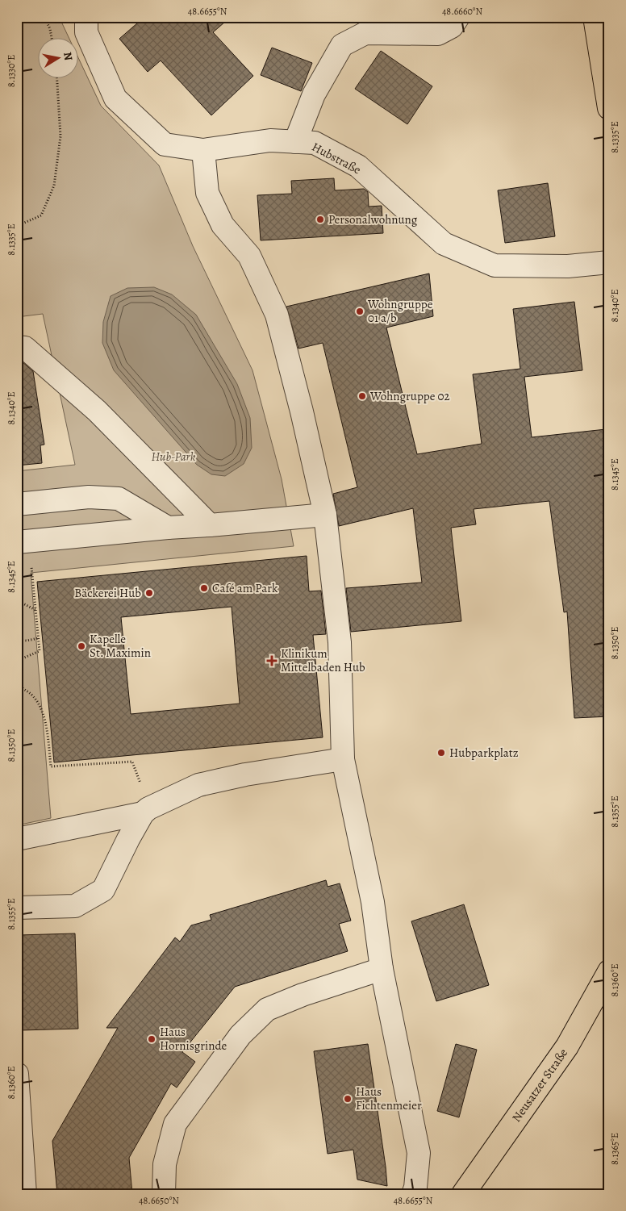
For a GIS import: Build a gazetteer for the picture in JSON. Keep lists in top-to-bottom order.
{
  "streets": {
    "main road": ["Neusatzer Straße"],
    "street": ["Hubstraße"]
  },
  "parks": ["Hub-Park"],
  "places": {
    "other": [
      "Personalwohnung",
      "Wohngruppe 01 a/b",
      "Wohngruppe 02",
      "Café am Park",
      "Bäckerei Hub",
      "Kapelle St. Maximin",
      "Hubparkplatz",
      "Haus Hornisgrinde",
      "Haus Fichtenmeier"
    ],
    "health": ["Klinikum Mittelbaden Hub"]
  },
  "north": "right",
  "coordinates": [
    "48.6655°N",
    "48.6660°N",
    "8.1330°E",
    "8.1335°E",
    "8.1340°E",
    "8.1345°E",
    "8.1350°E",
    "8.1355°E",
    "8.1360°E",
    "8.1365°E",
    "48.6650°N"
  ]
}
